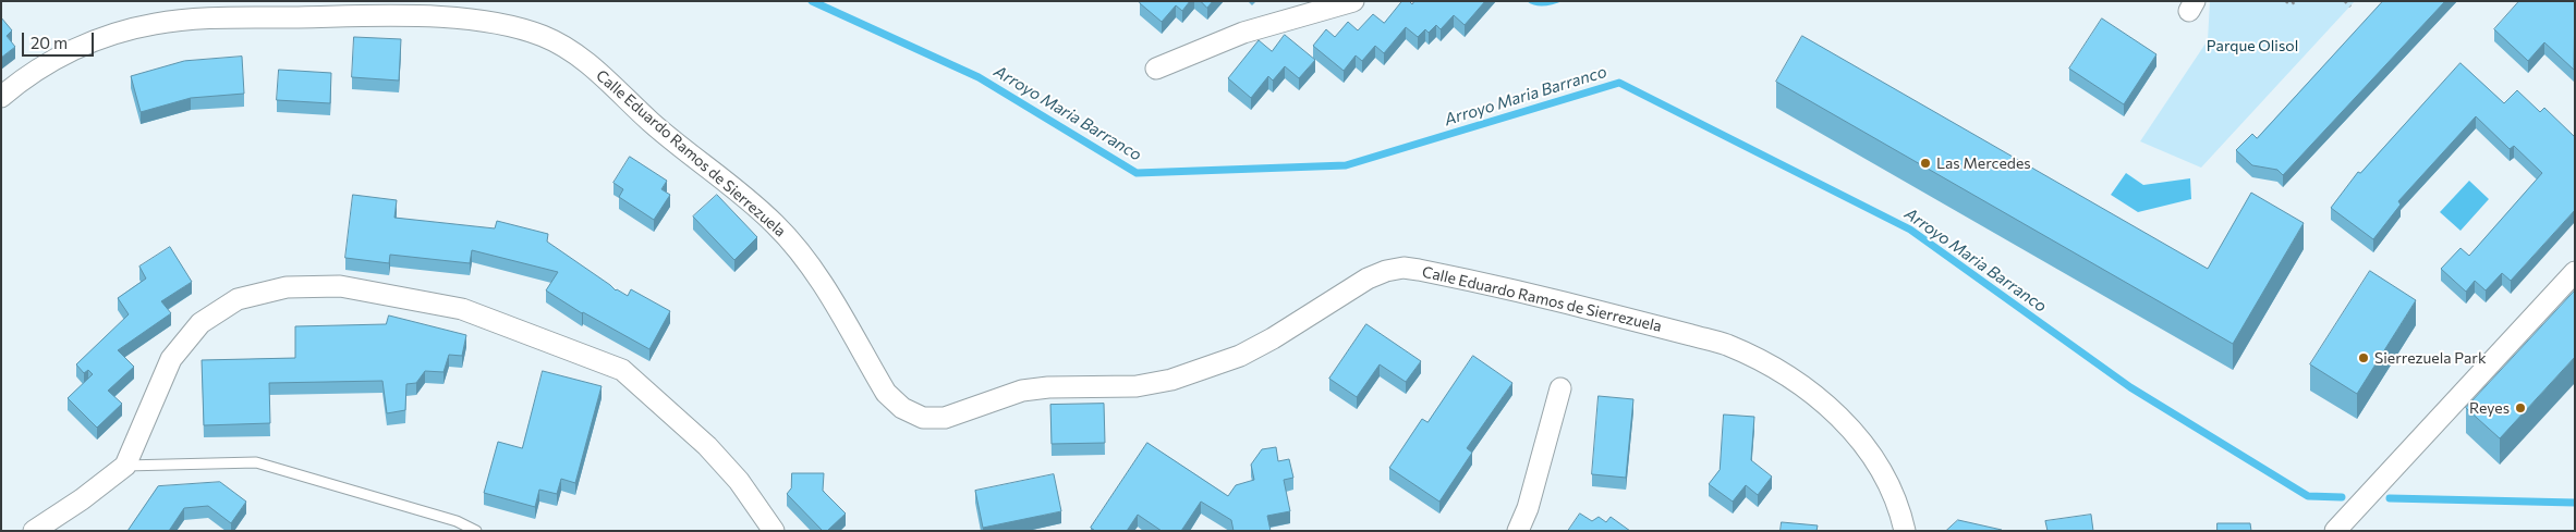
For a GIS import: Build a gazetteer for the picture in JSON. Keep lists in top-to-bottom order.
{
  "streets": {
    "street": ["Calle Eduardo Ramos de Sierrezuela"]
  },
  "water": ["Arroyo Maria Barranco"],
  "parks": ["Parque Olisol"],
  "places": ["Las Mercedes", "Sierrezuela Park", "Reyes"],
  "scale_bar": "20 m"
}
